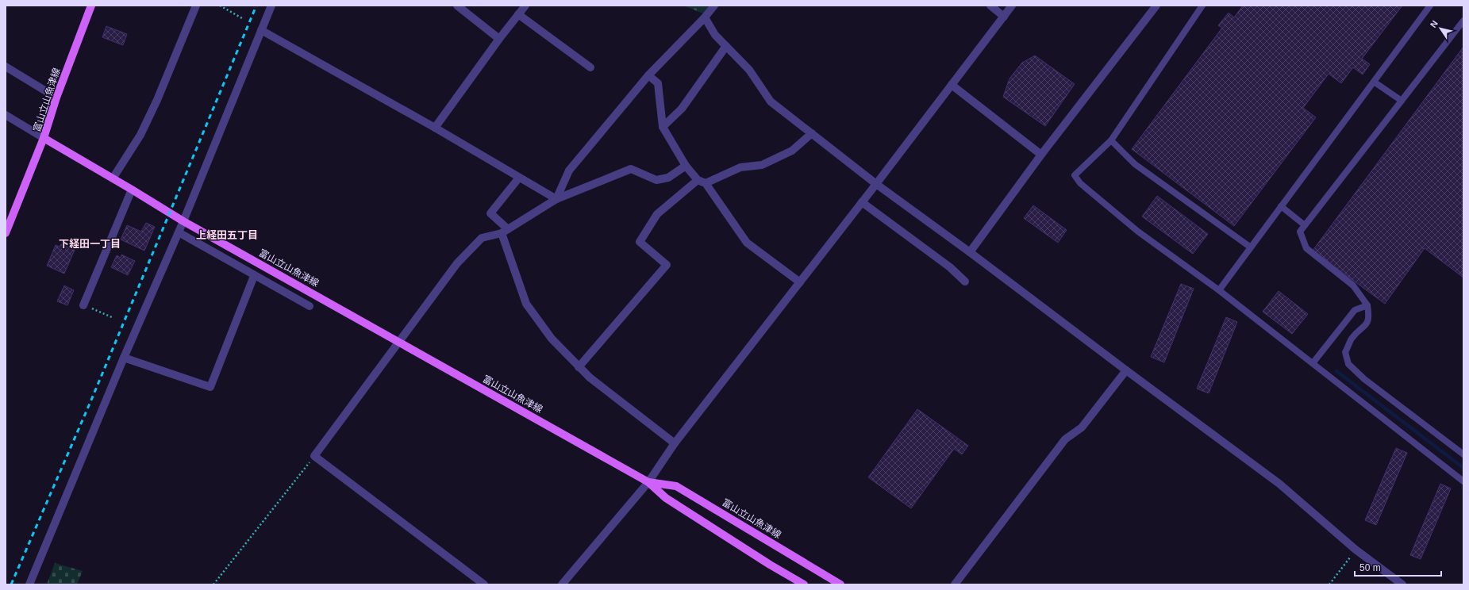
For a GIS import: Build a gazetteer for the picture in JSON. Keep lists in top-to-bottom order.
{
  "streets": {
    "main road": ["富山立山魚津線"]
  },
  "districts": ["上経田五丁目", "下経田一丁目"],
  "scale_bar": "50 m",
  "north": "top left"
}
